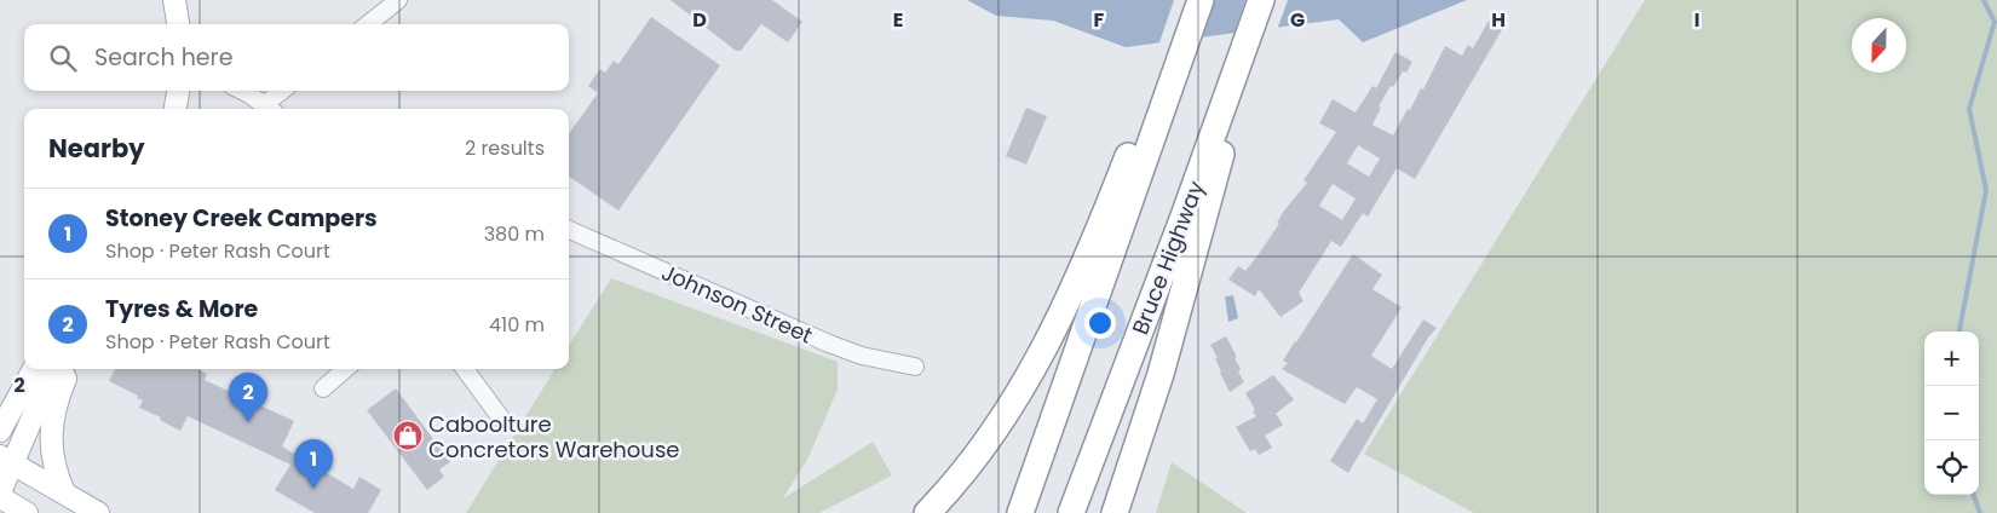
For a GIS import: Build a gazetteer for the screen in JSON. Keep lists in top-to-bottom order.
{
  "streets": {
    "highway": ["Bruce Highway"],
    "street": ["Johnson Street"]
  },
  "places": {
    "shop": ["Caboolture Concretors Warehouse"]
  },
  "north": "bottom",
  "page": {
    "search": "Search here",
    "heading": ["Nearby", "2 results"],
    "list": [
      {
        "mark": "1",
        "name": "Stoney Creek Campers",
        "note": "Shop · Peter Rash Court",
        "value": "380 m"
      },
      {
        "mark": "2",
        "name": "Tyres & More",
        "note": "Shop · Peter Rash Court",
        "value": "410 m"
      }
    ],
    "map_buttons": ["+", "−"],
    "pins": ["2", "1"]
  },
  "grid": {
    "columns": [
      "D",
      "E",
      "F",
      "G",
      "H",
      "I"
    ],
    "rows": ["2"]
  }
}
